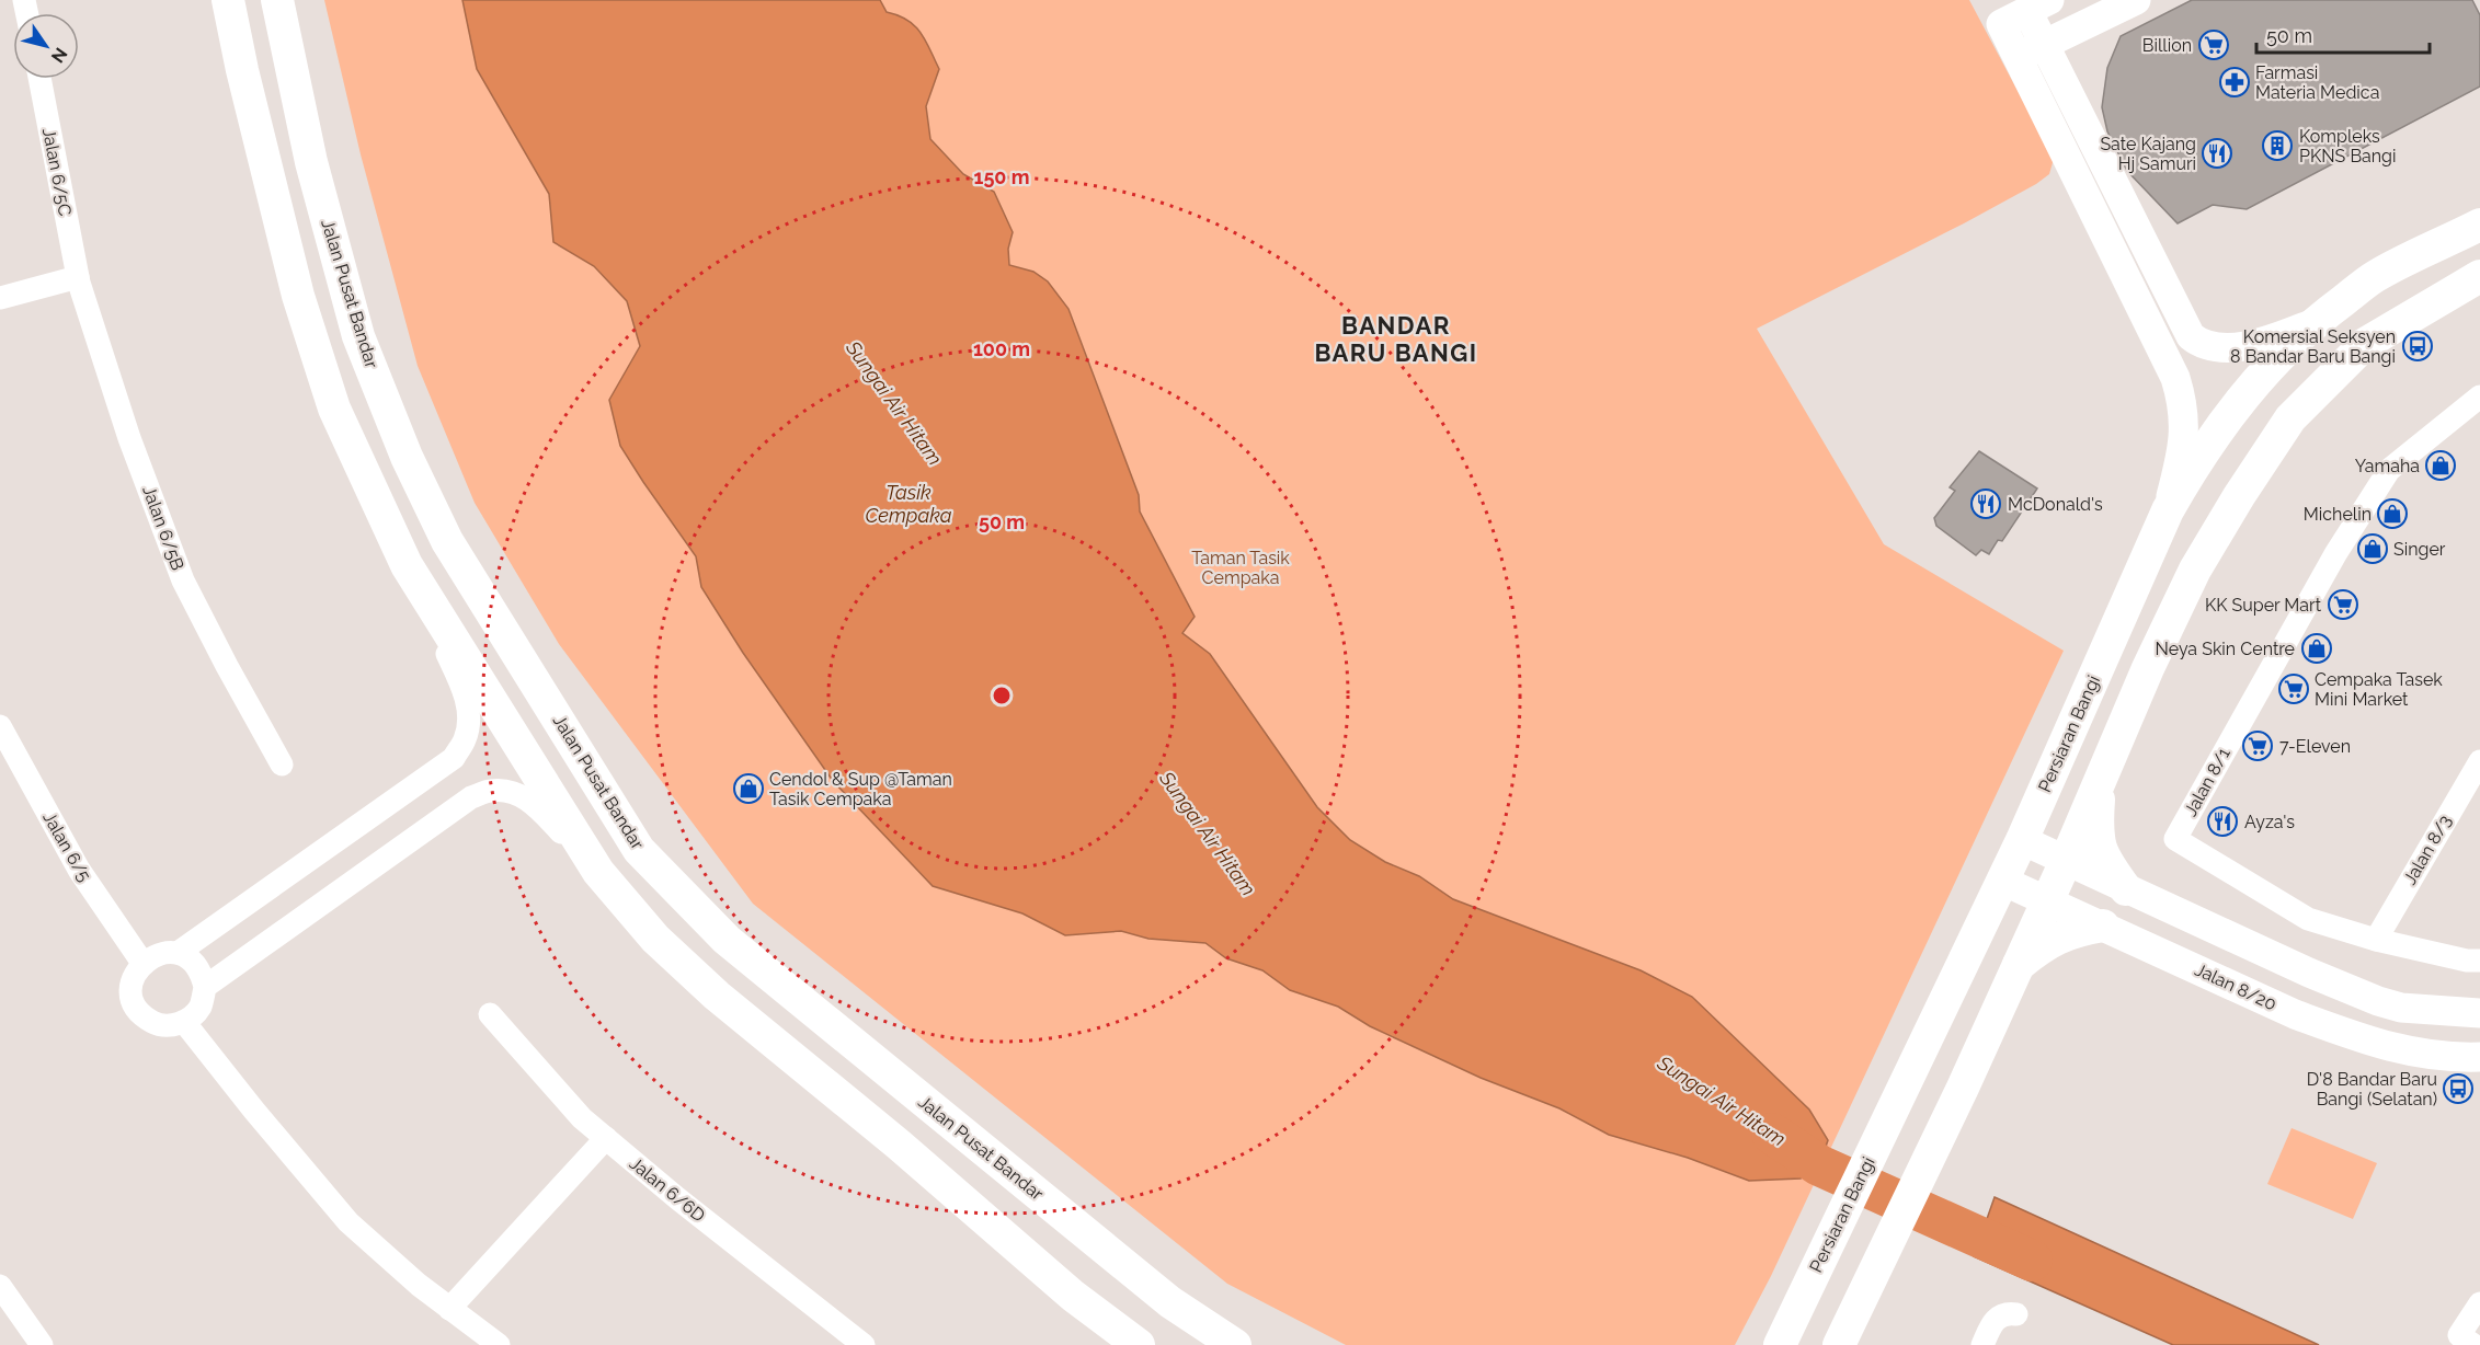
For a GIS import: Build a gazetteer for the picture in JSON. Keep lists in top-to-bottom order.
{
  "streets": {
    "main road": ["Jalan Pusat Bandar", "Persiaran Bangi"],
    "street": [
      "Jalan 6/5C",
      "Jalan 6/5B",
      "Jalan 8/1",
      "Jalan 6/5",
      "Jalan 8/3",
      "Jalan 8/20",
      "Jalan 6/6D"
    ]
  },
  "crossings": [
    ["Jalan 6/5C", "Jalan 6/5B"],
    ["Persiaran Bangi", "Jalan 8/20"],
    ["Jalan 8/1", "Jalan 8/3"]
  ],
  "districts": ["BANDAR BARU BANGI"],
  "water": ["Sungai Air Hitam", "Tasik Cempaka"],
  "parks": ["Taman Tasik Cempaka"],
  "places": {
    "supermarket": [
      "Billion",
      "KK Super Mart",
      "Cempaka Tasek Mini Market",
      "7-Eleven"
    ],
    "pharmacy": ["Farmasi Materia Medica"],
    "building": ["Kompleks PKNS Bangi"],
    "restaurant": ["Sate Kajang Hj Samuri", "McDonald's", "Ayza's"],
    "bus stop": ["Komersial Seksyen 8 Bandar Baru Bangi", "D'8 Bandar Baru Bangi (Selatan)"],
    "shop": [
      "Yamaha",
      "Michelin",
      "Singer",
      "Neya Skin Centre",
      "Cendol & Sup @Taman Tasik Cempaka"
    ]
  },
  "scale_bar": "50 m",
  "north": "bottom right",
  "rings": ["150 m", "100 m", "50 m"]
}
